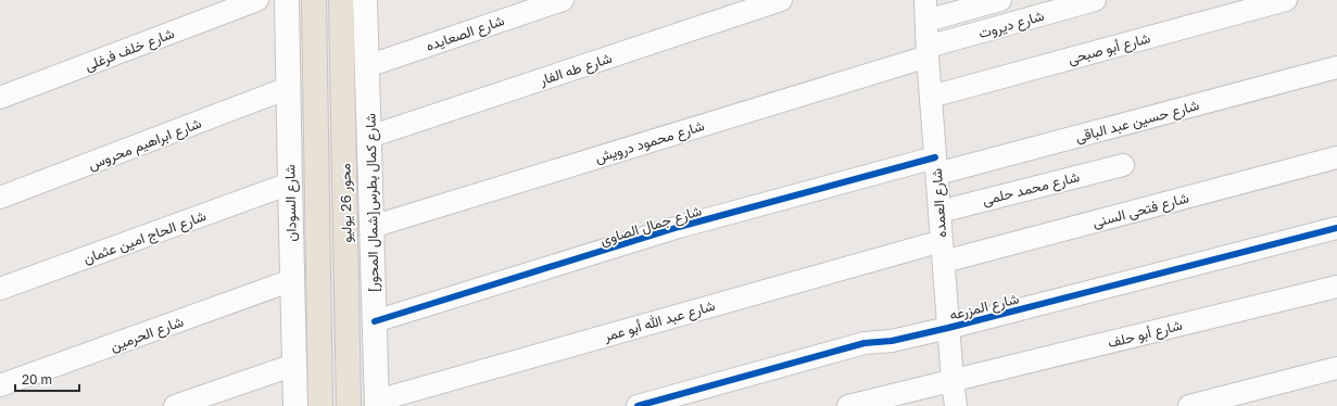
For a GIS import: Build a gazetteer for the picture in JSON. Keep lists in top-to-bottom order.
{
  "streets": {
    "highway": ["محور 26 يوليو"],
    "street": [
      "شارع ديروت",
      "شارع الصعايده",
      "شارع أبو صبحى",
      "شارع خلف فرغلى",
      "شارع طه الفار",
      "شارع حسين عبد الباقى",
      "شارع محمود درويش",
      "شارع ابراهيم محروس",
      "شارع محمد حلمى",
      "شارع السودان",
      "شارع كمال بطرس[شمال المحور]",
      "شارع العمده",
      "شارع فتحى السنى",
      "شارع جمال الصاوى",
      "شارع الحاج امين عثمان",
      "شارع المزرعه",
      "شارع عبد الله أبو عمر",
      "شارع الحرمين",
      "شارع أبو حلف"
    ]
  },
  "crossings": [
    ["شارع ديروت", "شارع محمود درويش"],
    ["شارع ديروت", "شارع العمده"],
    ["شارع الصعايده", "شارع كمال بطرس[شمال المحور]"],
    ["شارع أبو صبحى", "شارع العمده"],
    ["شارع طه الفار", "شارع كمال بطرس[شمال المحور]"],
    ["شارع حسين عبد الباقى", "شارع العمده"],
    ["شارع حسين عبد الباقى", "شارع جمال الصاوى"],
    ["شارع محمود درويش", "شارع كمال بطرس[شمال المحور]"],
    ["شارع محمود درويش", "شارع العمده"],
    ["شارع ابراهيم محروس", "شارع السودان"],
    ["شارع محمد حلمى", "شارع العمده"],
    ["شارع السودان", "شارع الحاج امين عثمان"],
    ["شارع السودان", "شارع الحرمين"],
    ["شارع كمال بطرس[شمال المحور]", "شارع جمال الصاوى"],
    ["شارع كمال بطرس[شمال المحور]", "شارع عبد الله أبو عمر"],
    ["شارع العمده", "شارع فتحى السنى"],
    ["شارع العمده", "شارع جمال الصاوى"],
    ["شارع العمده", "شارع المزرعه"],
    ["شارع العمده", "شارع عبد الله أبو عمر"],
    ["شارع العمده", "شارع أبو حلف"]
  ],
  "scale_bar": "20 m"
}
